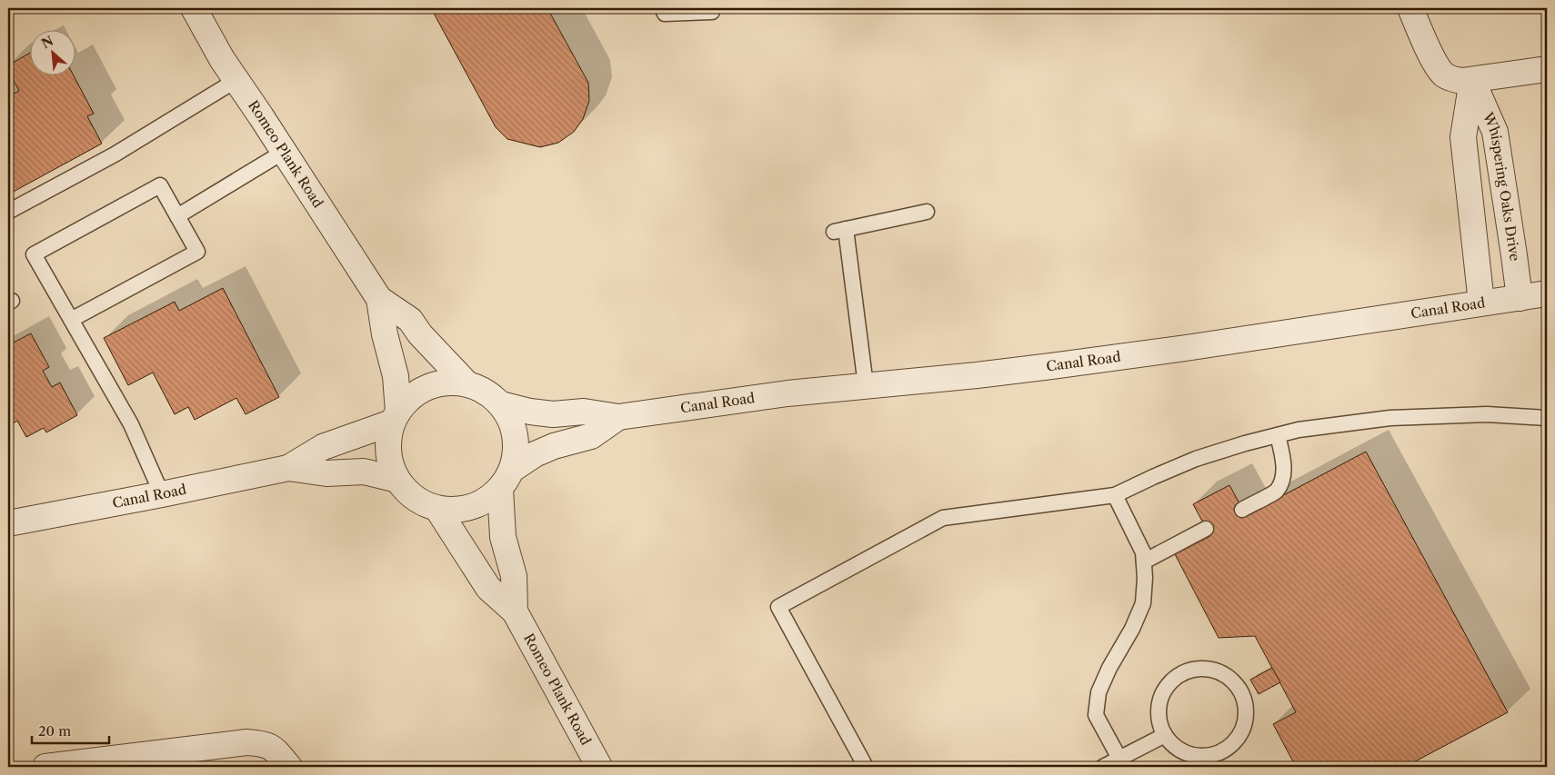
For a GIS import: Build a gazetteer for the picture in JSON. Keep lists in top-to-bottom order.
{
  "streets": {
    "street": ["Romeo Plank Road", "Whispering Oaks Drive", "Canal Road"]
  },
  "crossings": [
    ["Romeo Plank Road", "Canal Road"],
    ["Whispering Oaks Drive", "Canal Road"]
  ],
  "scale_bar": "20 m",
  "north": "top left"
}
